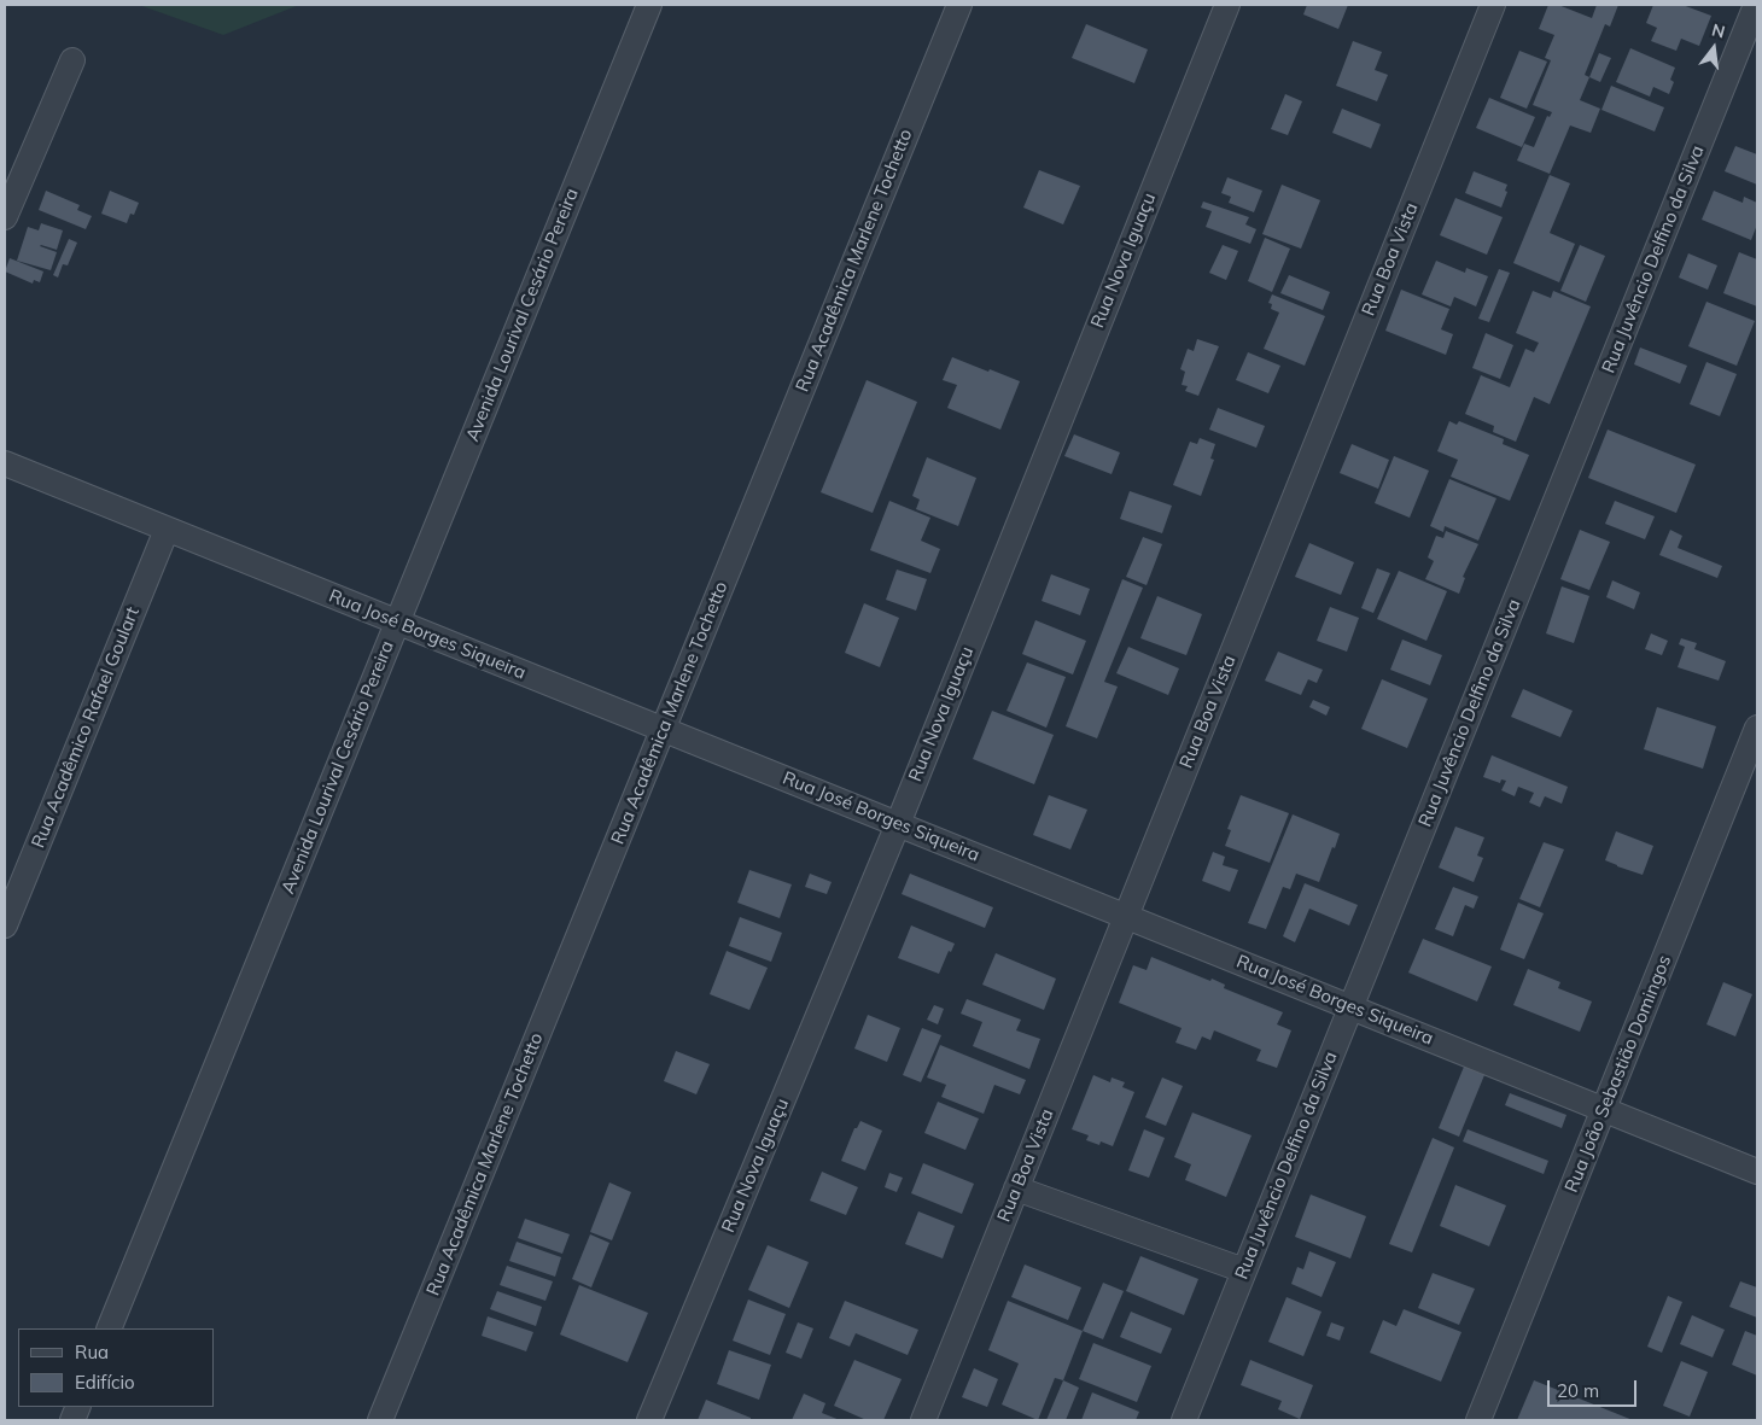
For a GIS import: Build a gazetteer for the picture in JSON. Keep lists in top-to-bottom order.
{
  "streets": {
    "street": [
      "Rua Boa Vista",
      "Rua Juvêncio Delfino da Silva",
      "Rua Acadêmica Marlene Tochetto",
      "Rua Nova Iguaçu",
      "Avenida Lourival Cesário Pereira",
      "Rua José Borges Siqueira",
      "Rua Acadêmico Rafael Goulart",
      "Rua João Sebastião Domingos"
    ]
  },
  "crossings": [
    ["Rua Boa Vista", "Rua José Borges Siqueira"],
    ["Rua Juvêncio Delfino da Silva", "Rua José Borges Siqueira"],
    ["Rua Acadêmica Marlene Tochetto", "Rua José Borges Siqueira"],
    ["Rua Nova Iguaçu", "Rua José Borges Siqueira"],
    ["Avenida Lourival Cesário Pereira", "Rua José Borges Siqueira"],
    ["Rua José Borges Siqueira", "Rua Acadêmico Rafael Goulart"],
    ["Rua José Borges Siqueira", "Rua João Sebastião Domingos"]
  ],
  "legend": ["Rua", "Edifício"],
  "scale_bar": "20 m",
  "north": "top"
}
